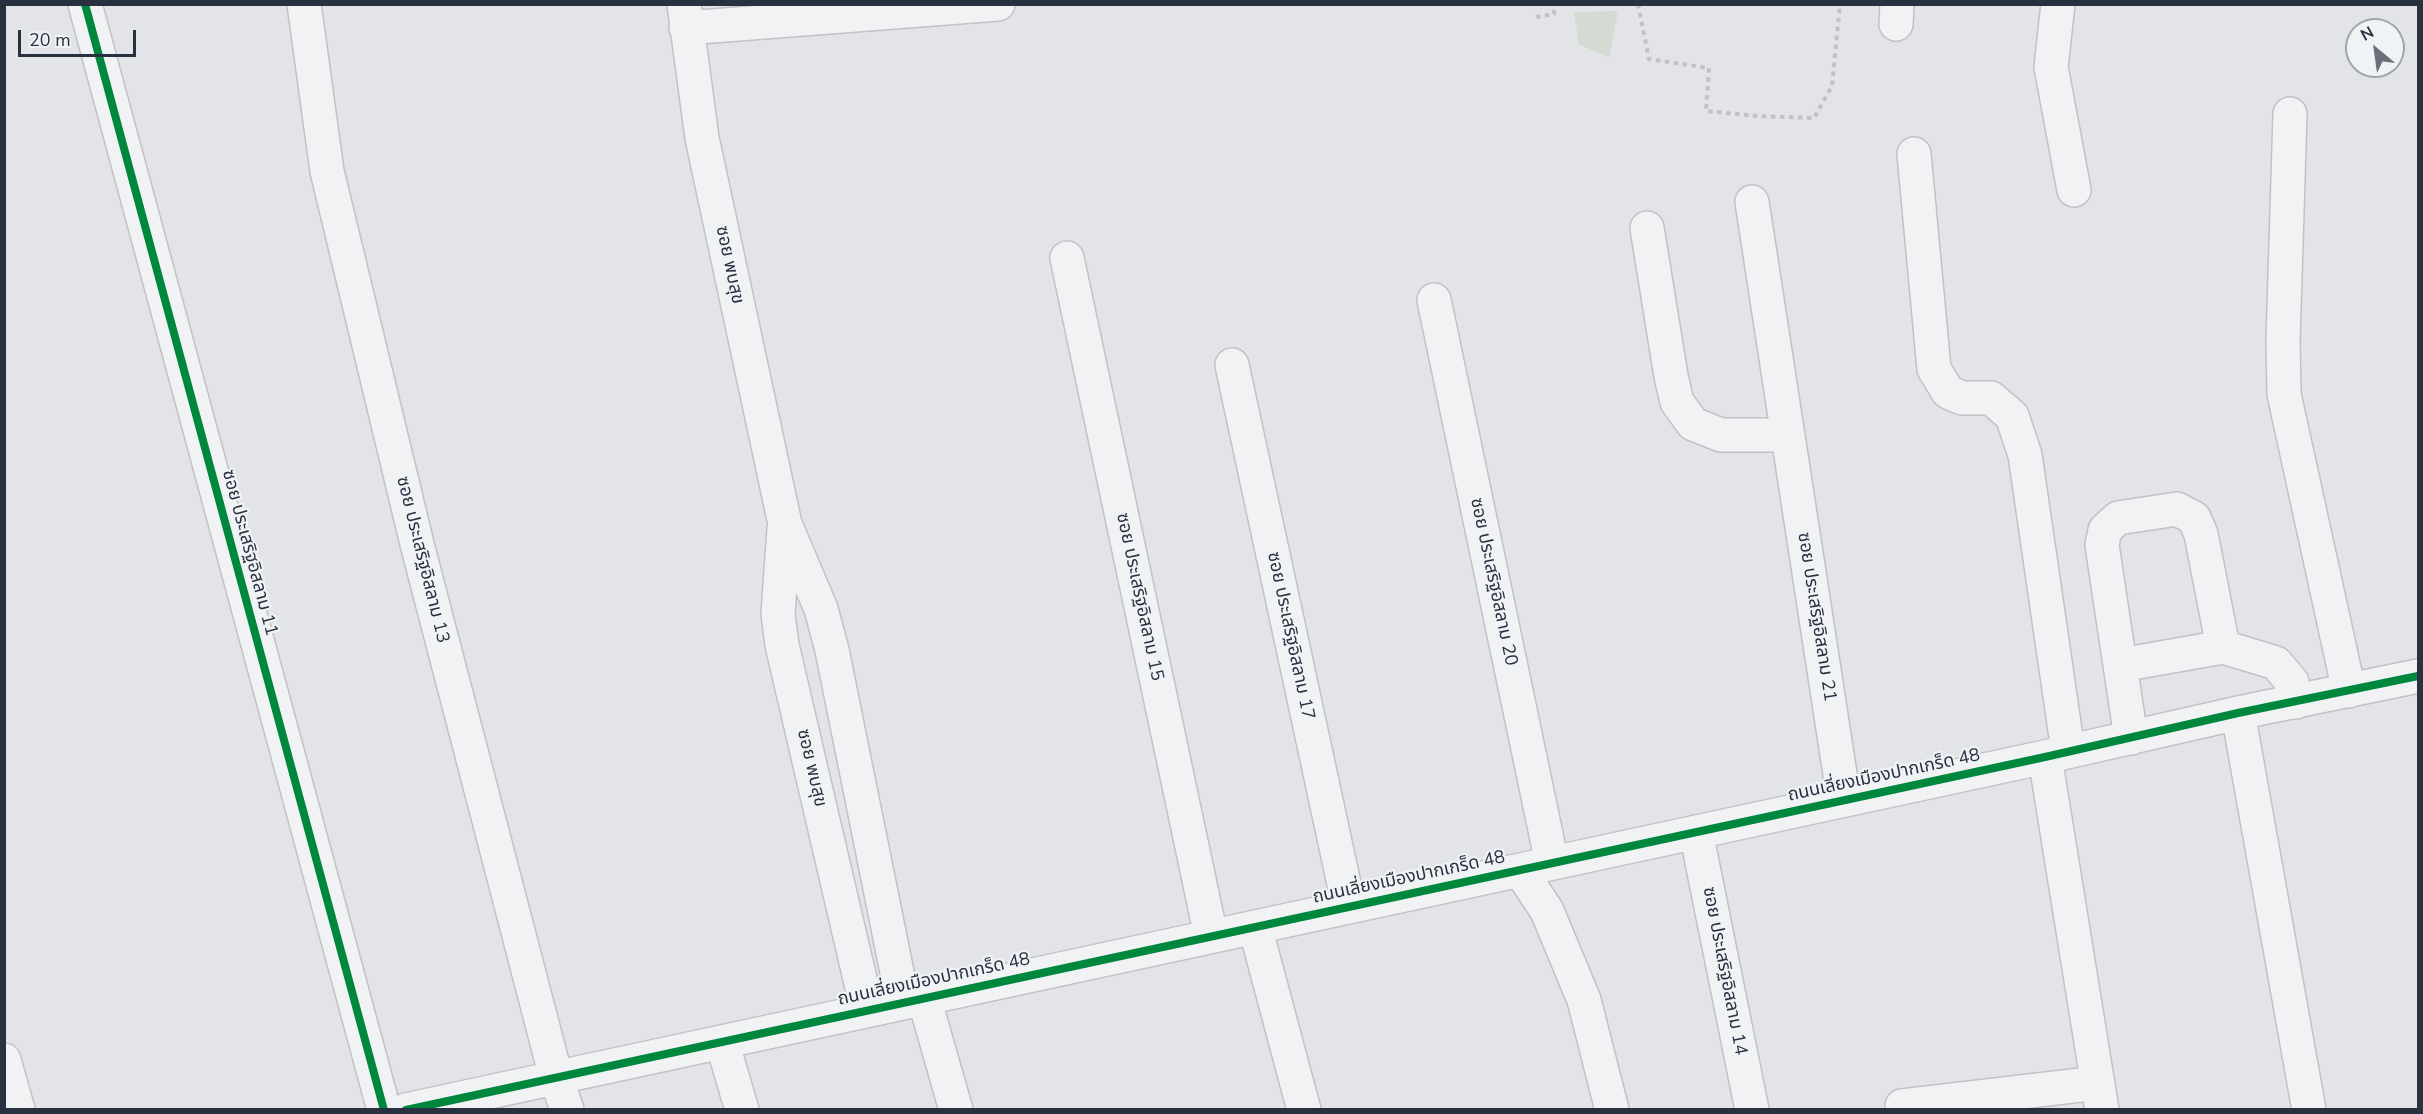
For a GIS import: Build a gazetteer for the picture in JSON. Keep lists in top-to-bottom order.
{
  "streets": {
    "street": [
      "ซอย พบสุข",
      "ซอย ประเสริฐอิสลาม 11",
      "ซอย ประเสริฐอิสลาม 13",
      "ซอย ประเสริฐอิสลาม 20",
      "ซอย ประเสริฐอิสลาม 15",
      "ซอย ประเสริฐอิสลาม 21",
      "ซอย ประเสริฐอิสลาม 17",
      "ถนนเลี่ยงเมืองปากเกร็ด 48",
      "ซอย ประเสริฐอิสลาม 14"
    ]
  },
  "crossings": [
    ["ซอย พบสุข", "ถนนเลี่ยงเมืองปากเกร็ด 48"],
    ["ซอย ประเสริฐอิสลาม 13", "ถนนเลี่ยงเมืองปากเกร็ด 48"],
    ["ซอย ประเสริฐอิสลาม 20", "ถนนเลี่ยงเมืองปากเกร็ด 48"],
    ["ซอย ประเสริฐอิสลาม 15", "ถนนเลี่ยงเมืองปากเกร็ด 48"],
    ["ซอย ประเสริฐอิสลาม 21", "ถนนเลี่ยงเมืองปากเกร็ด 48"],
    ["ซอย ประเสริฐอิสลาม 17", "ถนนเลี่ยงเมืองปากเกร็ด 48"],
    ["ถนนเลี่ยงเมืองปากเกร็ด 48", "ซอย ประเสริฐอิสลาม 14"]
  ],
  "scale_bar": "20 m",
  "north": "top left"
}
